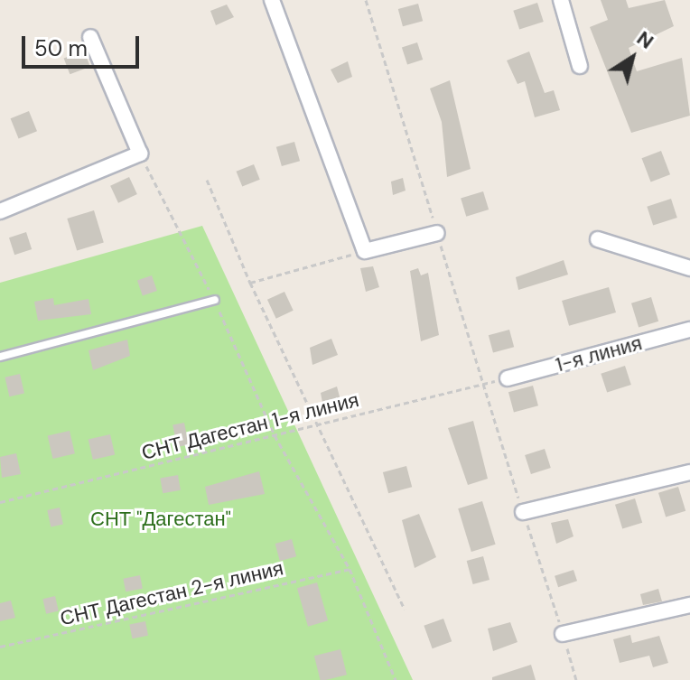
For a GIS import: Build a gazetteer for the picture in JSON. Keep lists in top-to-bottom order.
{
  "streets": {
    "street": ["1-я линия"],
    "path": ["СНТ Дагестан 1-я линия", "СНТ Дагестан 2-я линия"]
  },
  "crossings": [
    ["1-я линия", "СНТ Дагестан 1-я линия"]
  ],
  "parks": ["СНТ \"Дагестан\""],
  "scale_bar": "50 m",
  "north": "top right"
}
